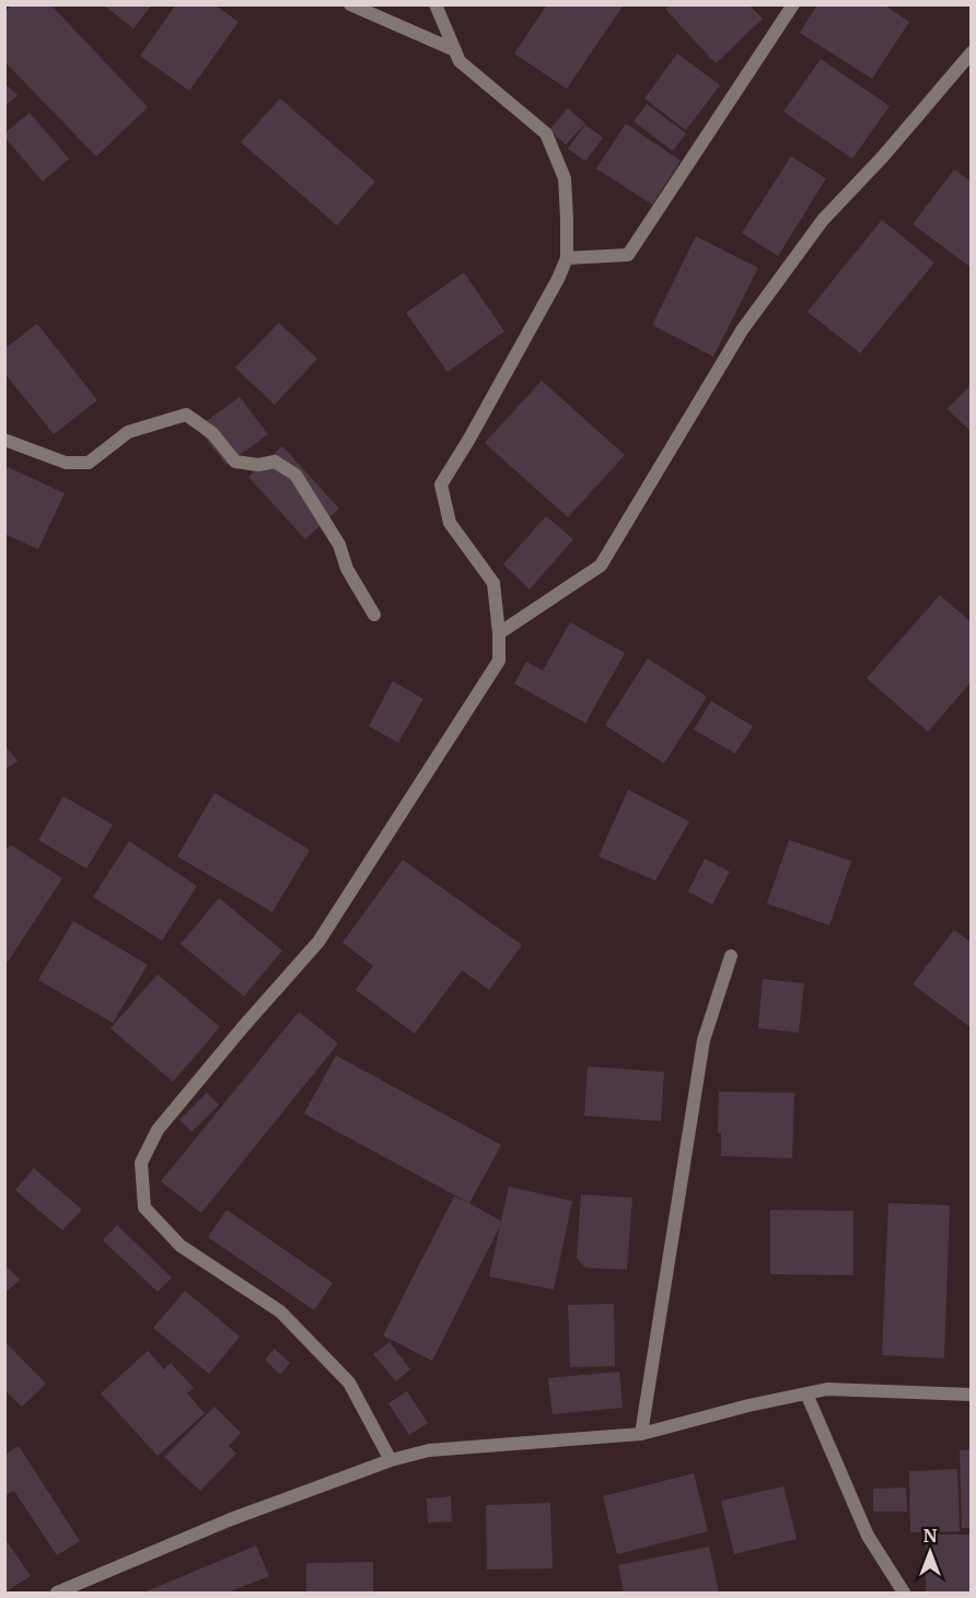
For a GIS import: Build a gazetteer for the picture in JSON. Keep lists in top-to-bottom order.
{
  "north": "top"
}
